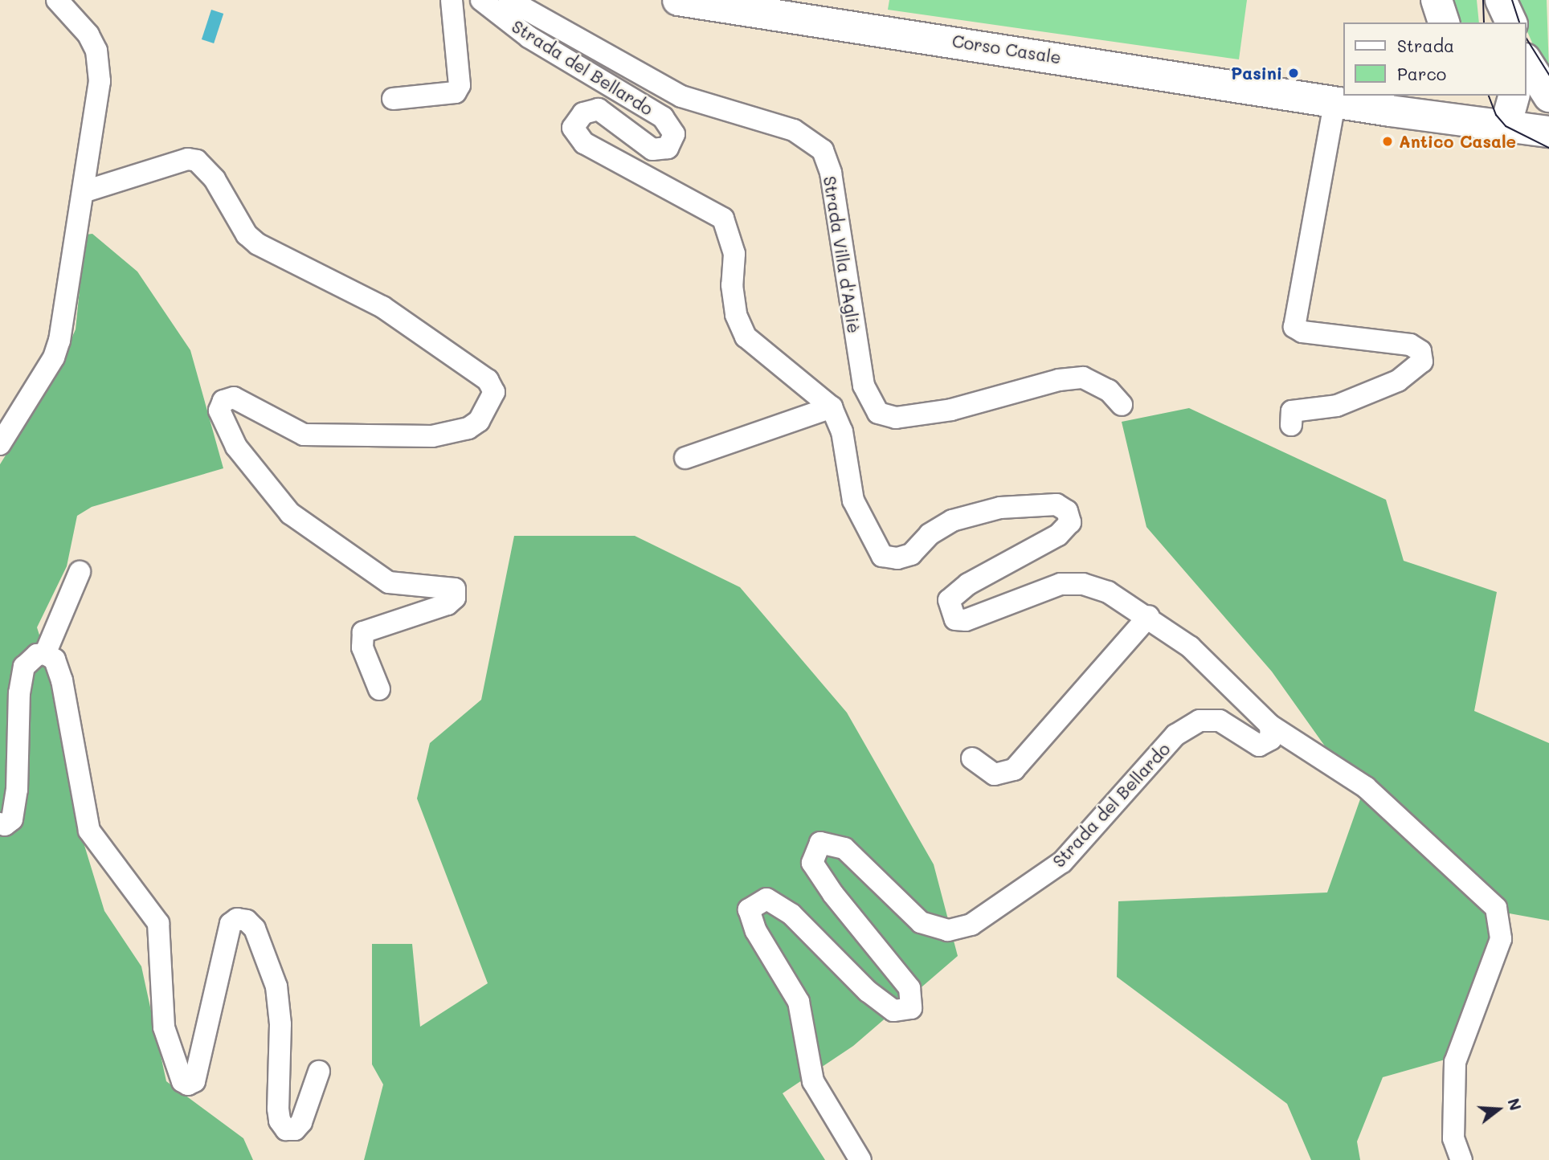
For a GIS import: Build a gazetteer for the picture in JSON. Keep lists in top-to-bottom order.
{
  "streets": {
    "main road": ["Corso Casale"],
    "street": ["Strada del Bellardo", "Strada Villa d'Agliè"]
  },
  "places": ["Pasini", "Antico Casale"],
  "legend": ["Strada", "Parco"],
  "north": "right"
}
